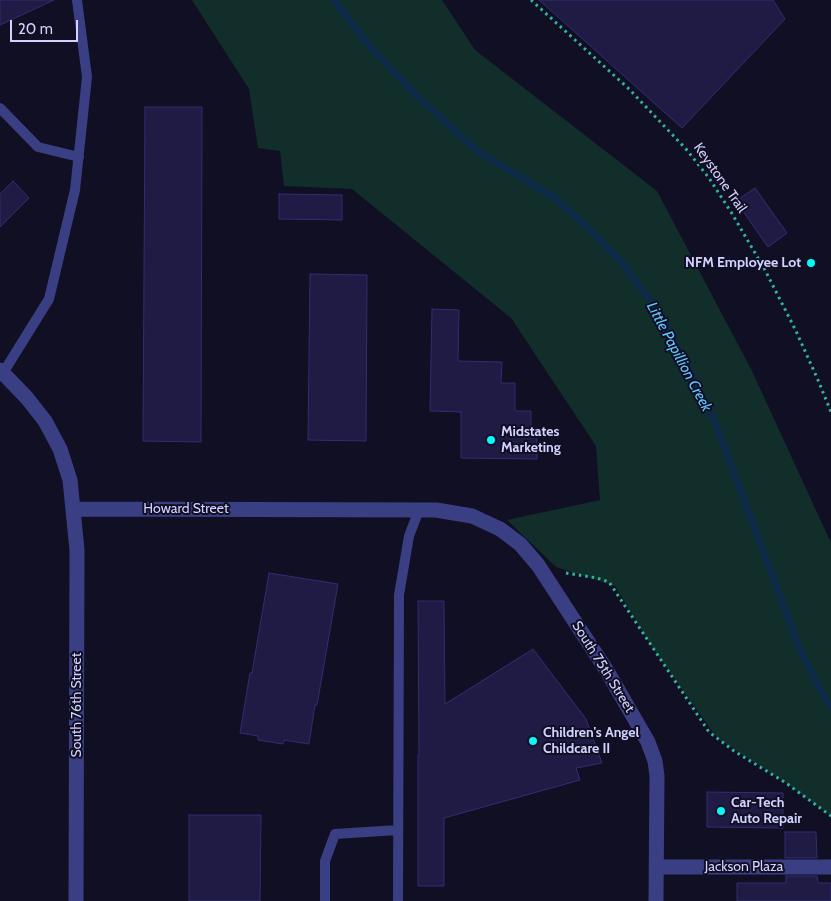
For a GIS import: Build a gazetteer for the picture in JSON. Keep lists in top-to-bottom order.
{
  "streets": {
    "street": [
      "Howard Street",
      "South 75th Street",
      "South 76th Street",
      "Jackson Plaza"
    ],
    "path": ["Keystone Trail"]
  },
  "crossings": [
    ["Howard Street", "South 75th Street"],
    ["Howard Street", "South 76th Street"],
    ["South 75th Street", "Jackson Plaza"]
  ],
  "water": ["Little Papillion Creek"],
  "places": [
    "NFM Employee Lot",
    "Midstates Marketing",
    "Children's Angel Childcare II",
    "Car-Tech Auto Repair"
  ],
  "scale_bar": "20 m"
}
